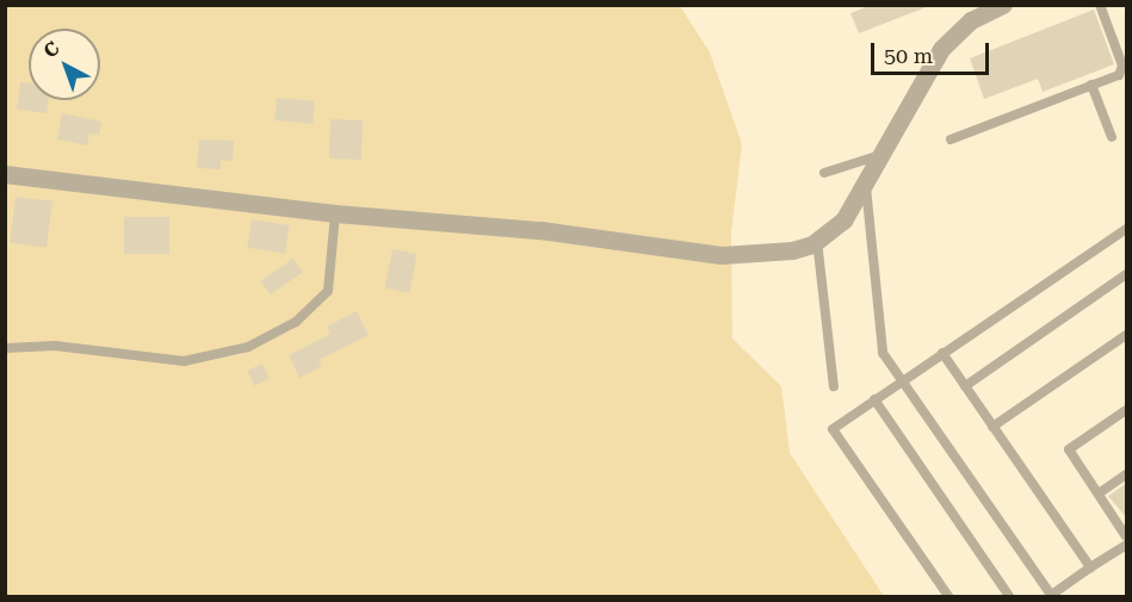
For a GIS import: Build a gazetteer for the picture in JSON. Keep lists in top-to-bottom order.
{
  "scale_bar": "50 m",
  "north": "top left"
}
